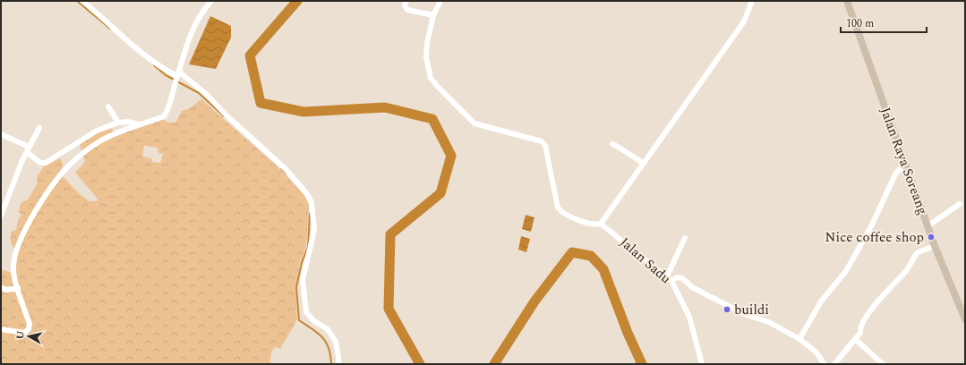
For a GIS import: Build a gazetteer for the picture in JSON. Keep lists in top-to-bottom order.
{
  "streets": {
    "main road": ["Jalan Raya Soreang"],
    "street": ["Jalan Sadu"]
  },
  "places": ["Nice coffee shop", "buildi"],
  "scale_bar": "100 m",
  "north": "left"
}
